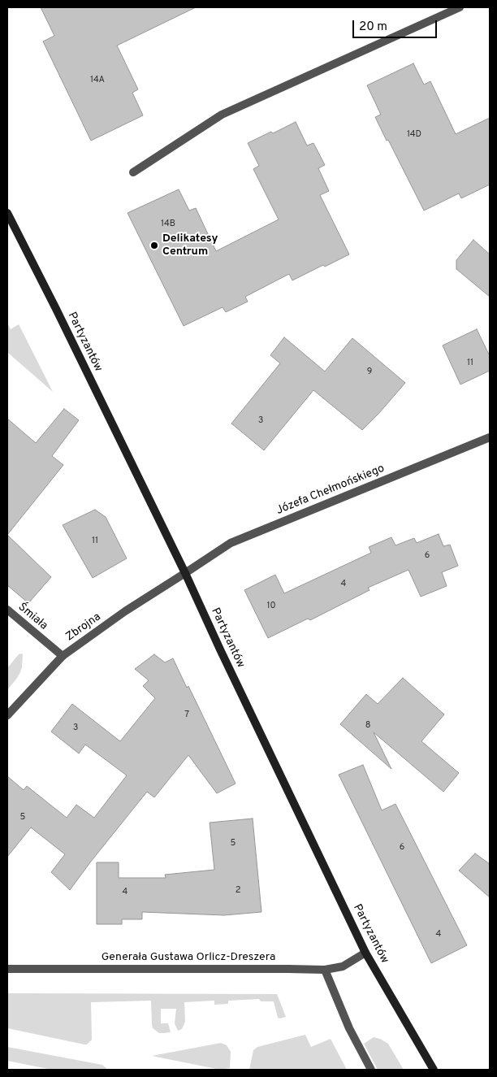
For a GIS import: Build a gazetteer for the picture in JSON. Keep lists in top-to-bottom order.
{
  "streets": {
    "main road": ["Partyzantów"],
    "street": [
      "Józefa Chełmońskiego",
      "Śmiała",
      "Zbrojna",
      "Generała Gustawa Orlicz-Dreszera"
    ]
  },
  "crossings": [
    ["Partyzantów", "Józefa Chełmońskiego"],
    ["Partyzantów", "Zbrojna"],
    ["Partyzantów", "Generała Gustawa Orlicz-Dreszera"],
    ["Józefa Chełmońskiego", "Zbrojna"],
    ["Śmiała", "Zbrojna"]
  ],
  "places": ["Delikatesy Centrum"],
  "house_numbers": [
    "14A",
    "14D",
    "14B",
    "11",
    "9",
    "3",
    "11",
    "6",
    "4",
    "10",
    "7",
    "8",
    "3",
    "5",
    "5",
    "6",
    "2",
    "4",
    "4"
  ],
  "scale_bar": "20 m"
}
